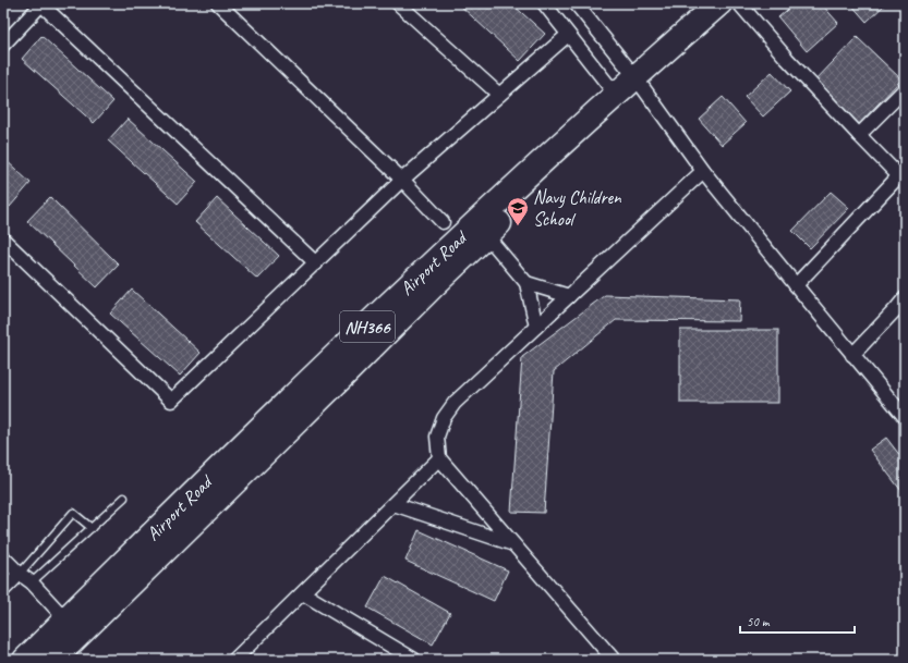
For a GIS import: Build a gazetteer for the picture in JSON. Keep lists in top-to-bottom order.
{
  "streets": {
    "highway": ["Airport Road", "NH366"]
  },
  "places": {
    "school or university": ["Navy Children School"]
  },
  "scale_bar": "50 m"
}
